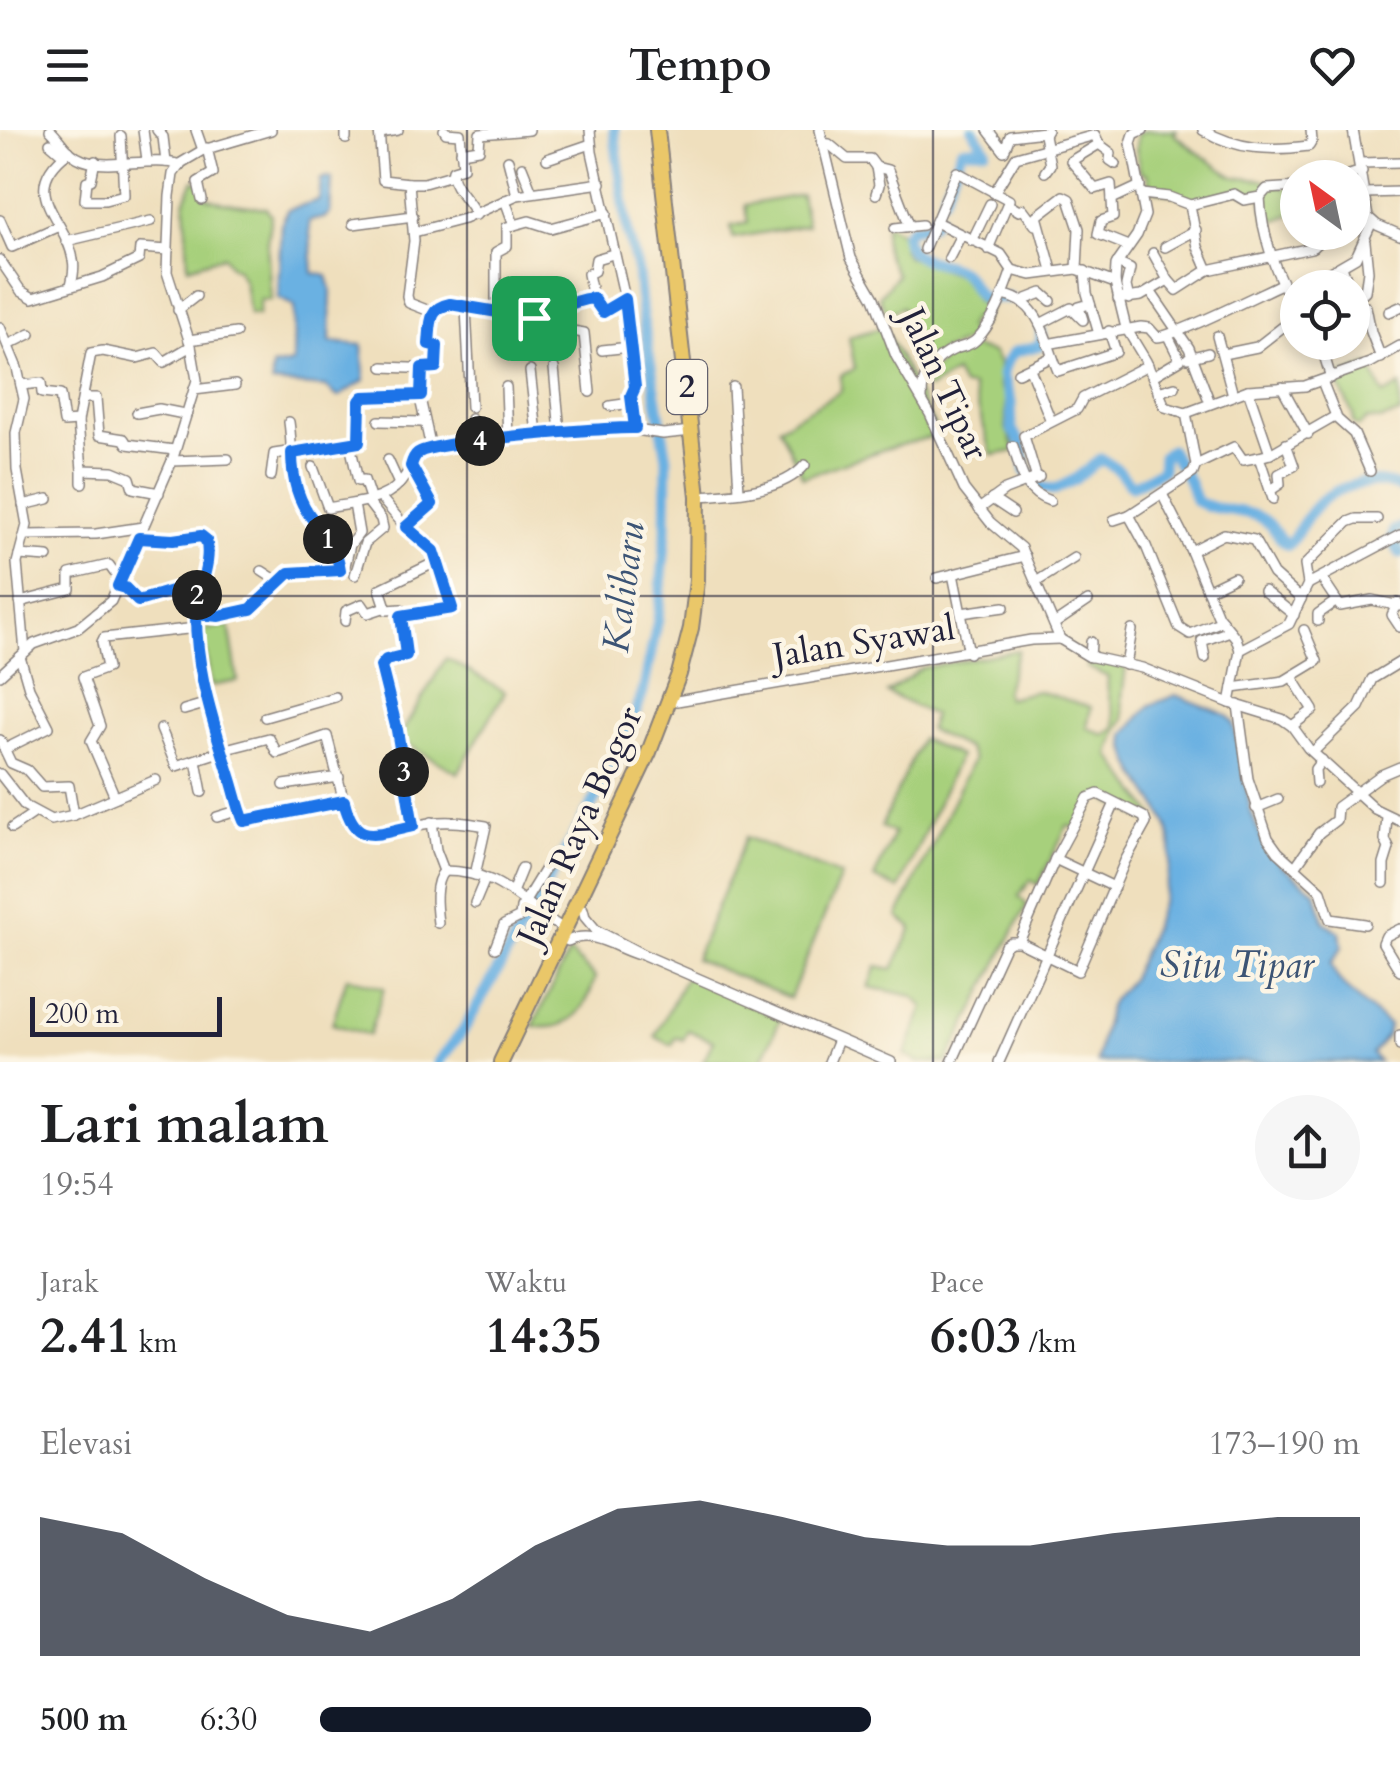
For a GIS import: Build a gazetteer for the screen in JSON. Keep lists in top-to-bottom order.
{
  "streets": {
    "highway": ["2", "Jalan Raya Bogor"],
    "street": ["Jalan Tipar", "Jalan Syawal"]
  },
  "crossings": [
    ["Jalan Tipar", "Jalan Syawal"],
    ["Jalan Syawal", "Jalan Raya Bogor"]
  ],
  "water": ["Kalibaru", "Situ Tipar"],
  "scale_bar": "200 m",
  "north": "top left",
  "page": {
    "header": "Tempo",
    "pins": [
      "4",
      "1",
      "2",
      "3"
    ],
    "scale": "200 m",
    "heading": ["Lari malam", "19:54"],
    "stats": [
      ["Jarak", "2.41 km"],
      ["Waktu", "14:35"],
      ["Pace", "6:03 /km"]
    ],
    "chart": ["Elevasi", "173–190 m"],
    "list": [
      {
        "name": "500 m",
        "note": "6:30"
      }
    ]
  }
}
